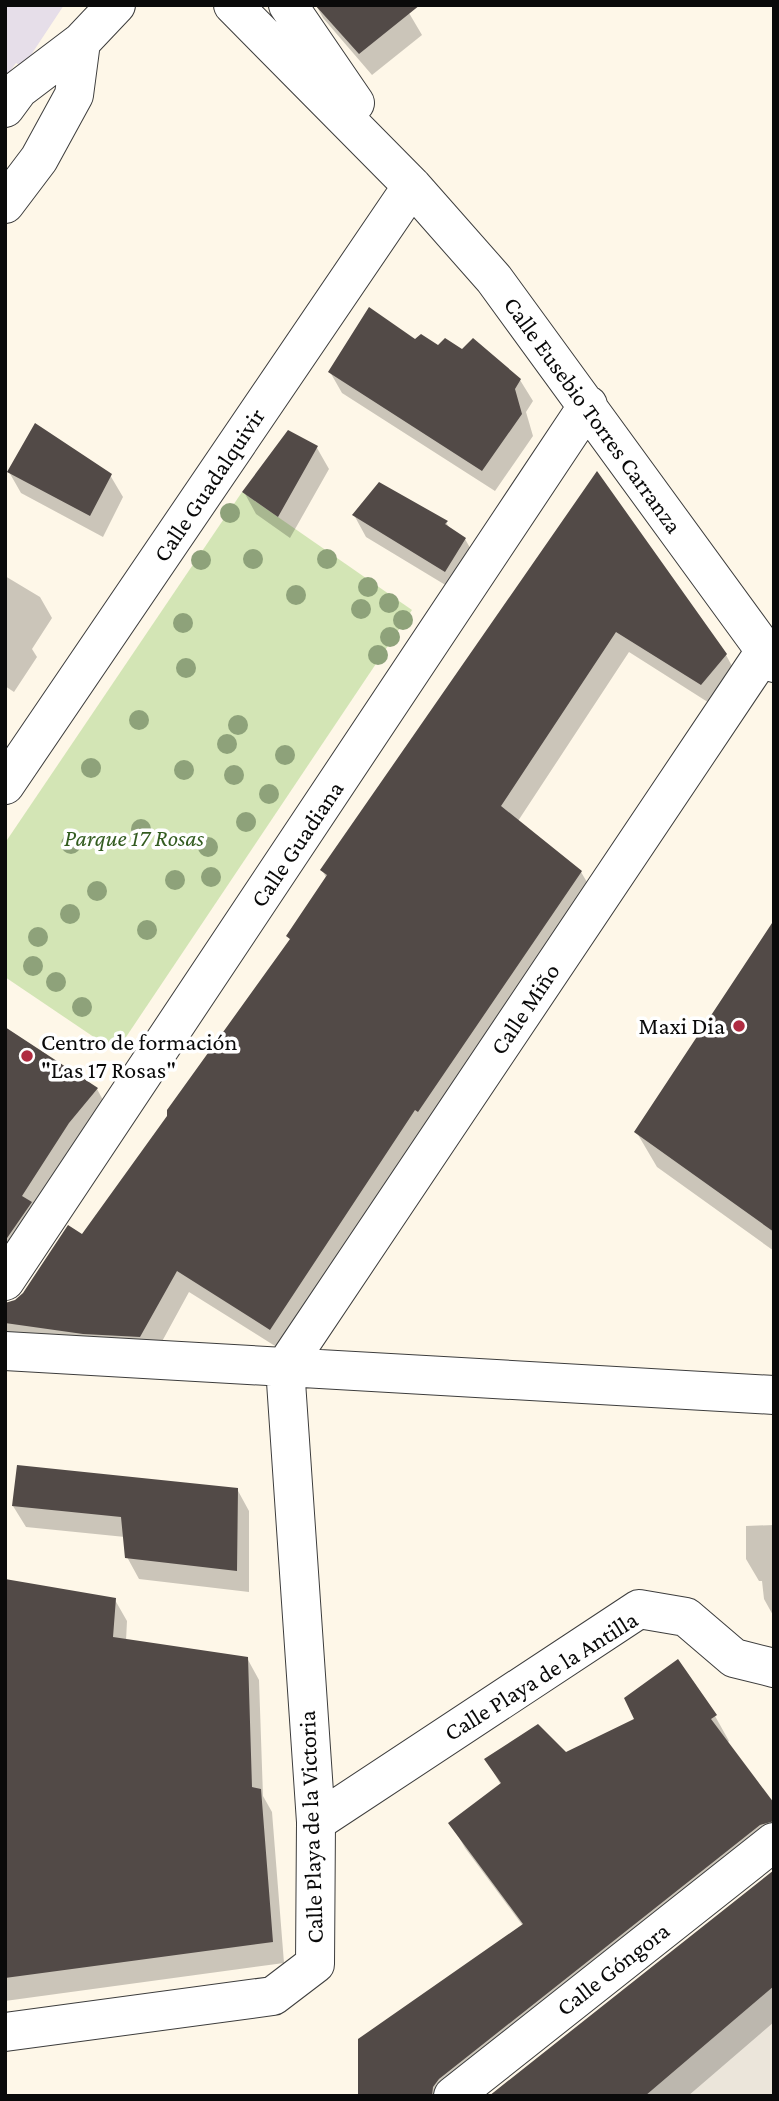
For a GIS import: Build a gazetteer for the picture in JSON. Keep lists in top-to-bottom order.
{
  "streets": {
    "street": [
      "Calle Eusebio Torres Carranza",
      "Calle Guadalquivir",
      "Calle Guadiana",
      "Calle Miño",
      "Calle Playa de la Antilla",
      "Calle Playa de la Victoria",
      "Calle Góngora"
    ]
  },
  "crossings": [
    ["Calle Eusebio Torres Carranza", "Calle Guadalquivir"],
    ["Calle Eusebio Torres Carranza", "Calle Guadiana"],
    ["Calle Eusebio Torres Carranza", "Calle Miño"],
    ["Calle Miño", "Calle Playa de la Victoria"],
    ["Calle Playa de la Antilla", "Calle Playa de la Victoria"]
  ],
  "parks": ["Parque 17 Rosas"],
  "places": ["Maxi Dia", "Centro de formación \"Las 17 Rosas\""]
}
